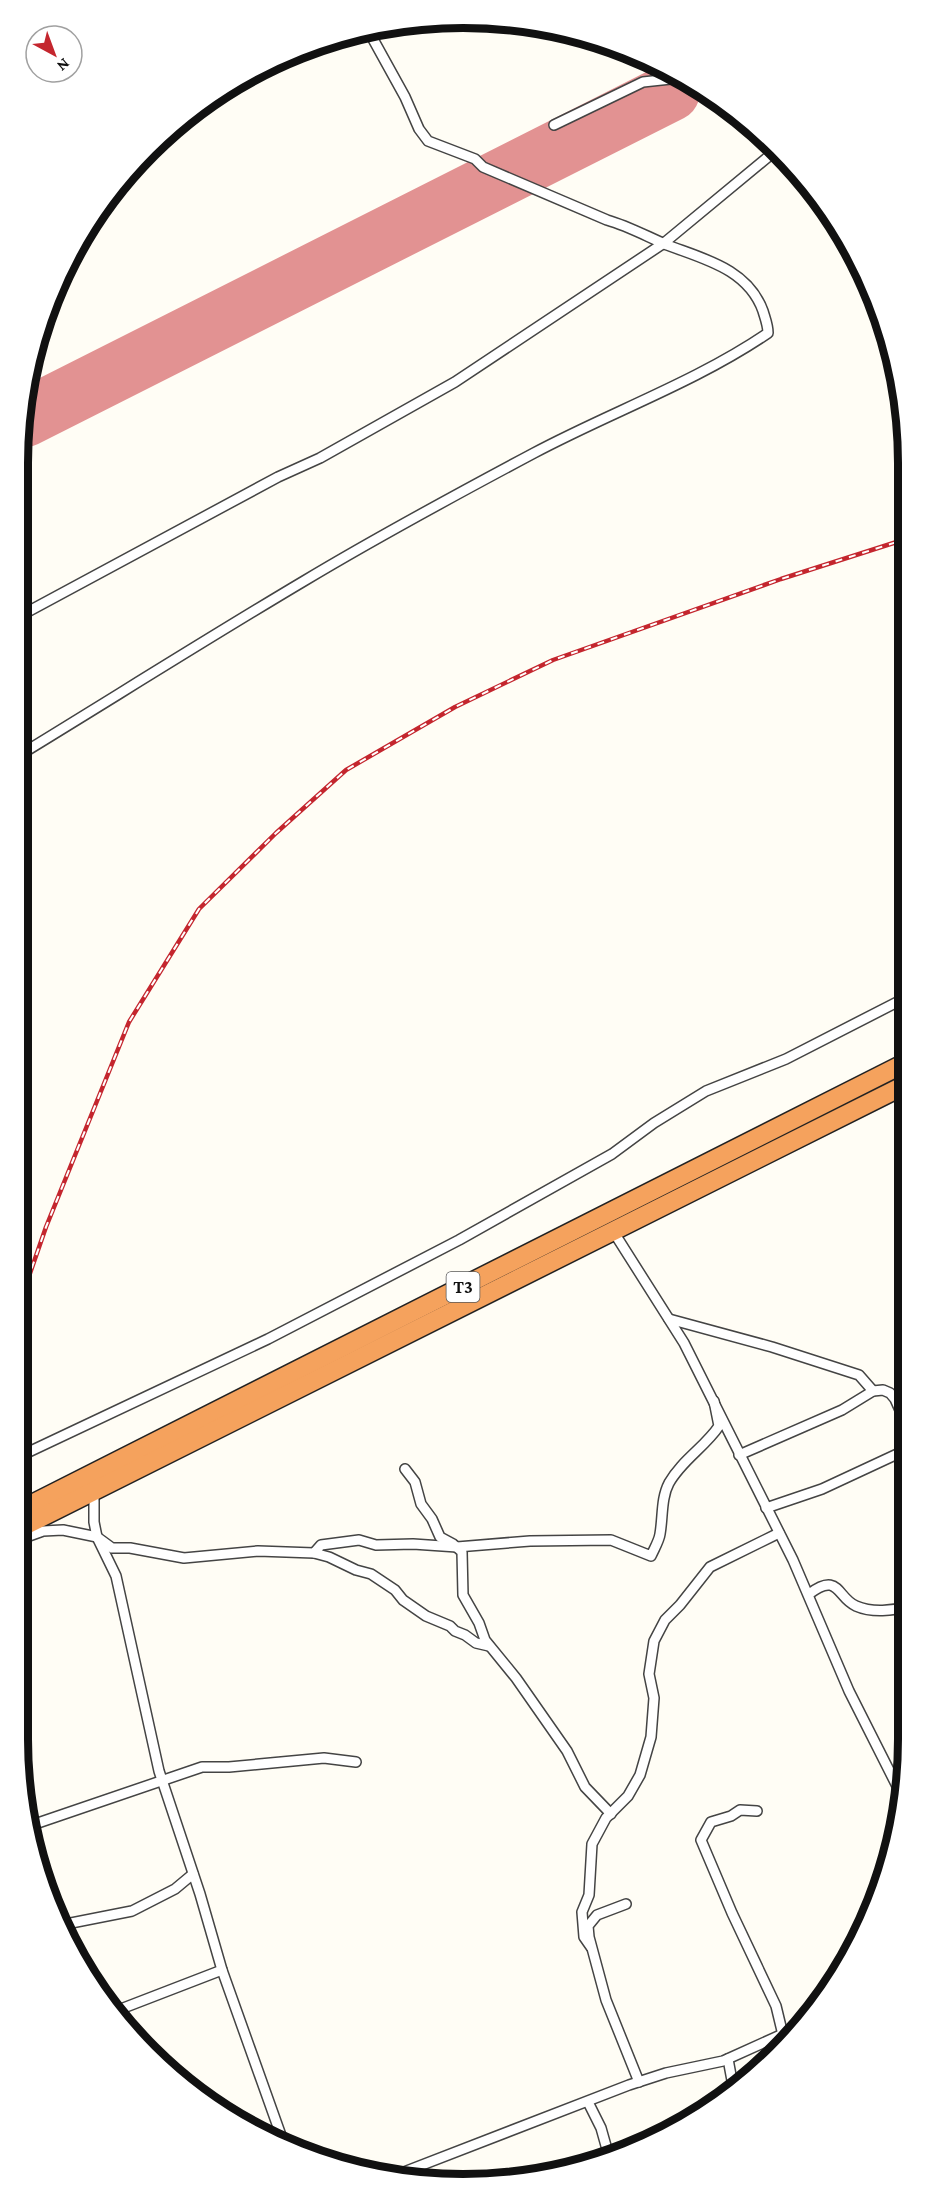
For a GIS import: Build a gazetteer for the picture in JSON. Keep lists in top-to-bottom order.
{
  "streets": {
    "highway": ["T3"]
  },
  "north": "bottom right"
}
